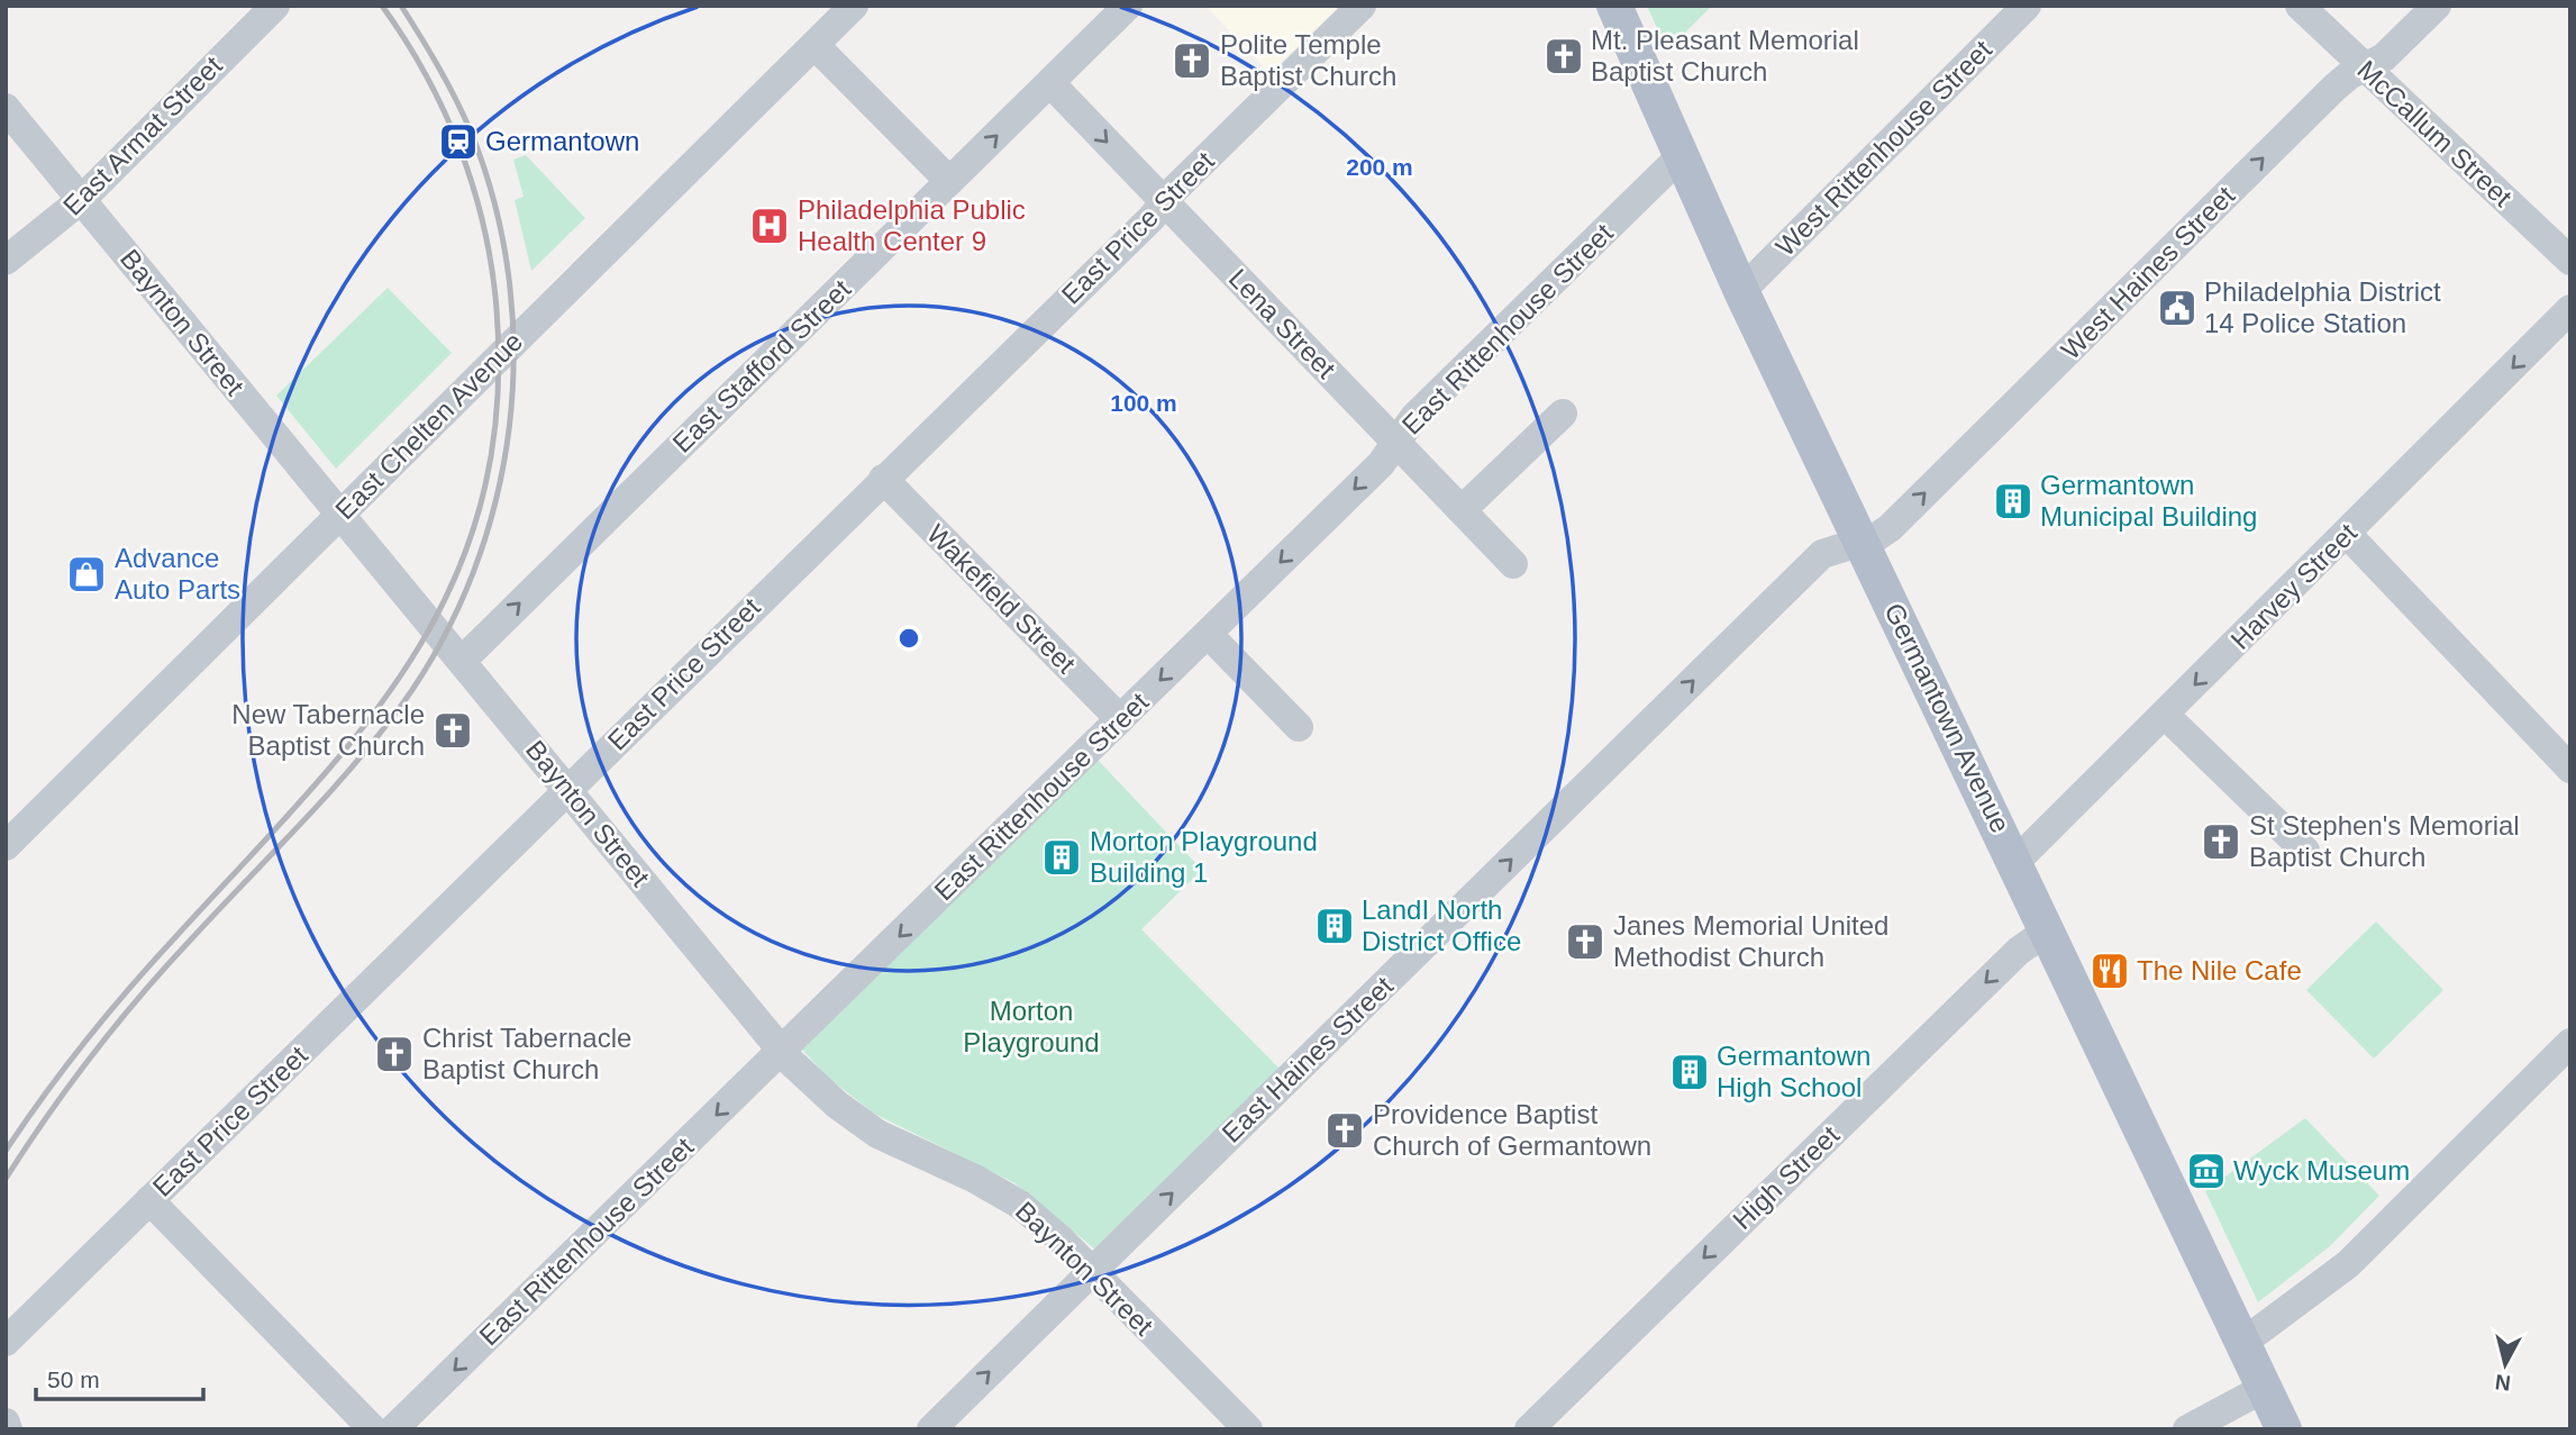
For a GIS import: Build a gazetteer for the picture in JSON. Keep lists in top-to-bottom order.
{
  "streets": {
    "main road": ["Germantown Avenue"],
    "street": [
      "McCallum Street",
      "East Armat Street",
      "West Rittenhouse Street",
      "East Price Street",
      "West Haines Street",
      "Baynton Street",
      "Lena Street",
      "East Rittenhouse Street",
      "East Stafford Street",
      "East Chelten Avenue",
      "Harvey Street",
      "Wakefield Street",
      "East Haines Street",
      "High Street"
    ]
  },
  "crossings": [
    ["McCallum Street", "West Haines Street"],
    ["East Armat Street", "Baynton Street"],
    ["West Rittenhouse Street", "Germantown Avenue"],
    ["East Price Street", "Baynton Street"],
    ["East Price Street", "Lena Street"],
    ["East Price Street", "Wakefield Street"],
    ["West Haines Street", "Germantown Avenue"],
    ["West Haines Street", "East Haines Street"],
    ["Baynton Street", "East Rittenhouse Street"],
    ["Baynton Street", "East Stafford Street"],
    ["Baynton Street", "East Chelten Avenue"],
    ["Baynton Street", "East Haines Street"],
    ["Lena Street", "East Rittenhouse Street"],
    ["Lena Street", "East Stafford Street"],
    ["East Rittenhouse Street", "Wakefield Street"],
    ["East Rittenhouse Street", "Germantown Avenue"],
    ["Harvey Street", "Germantown Avenue"],
    ["Germantown Avenue", "East Haines Street"],
    ["Germantown Avenue", "High Street"]
  ],
  "one_way": [
    "West Haines Street",
    "East Rittenhouse Street",
    "East Stafford Street",
    "Harvey Street",
    "East Haines Street",
    "High Street"
  ],
  "parks": ["Morton Playground"],
  "places": {
    "church": [
      "Mt. Pleasant Memorial Baptist Church",
      "Polite Temple Baptist Church",
      "New Tabernacle Baptist Church",
      "St Stephen's Memorial Baptist Church",
      "Janes Memorial United Methodist Church",
      "Christ Tabernacle Baptist Church",
      "Providence Baptist Church of Germantown"
    ],
    "station": ["Germantown"],
    "hospital": ["Philadelphia Public Health Center 9"],
    "public building": ["Philadelphia District 14 Police Station"],
    "building": [
      "Germantown Municipal Building",
      "Morton Playground Building 1",
      "LandI North District Office",
      "Germantown High School"
    ],
    "shop": ["Advance Auto Parts"],
    "restaurant": ["The Nile Cafe"],
    "museum": ["Wyck Museum"]
  },
  "scale_bar": "50 m",
  "north": "bottom",
  "rings": ["200 m", "100 m"]
}
